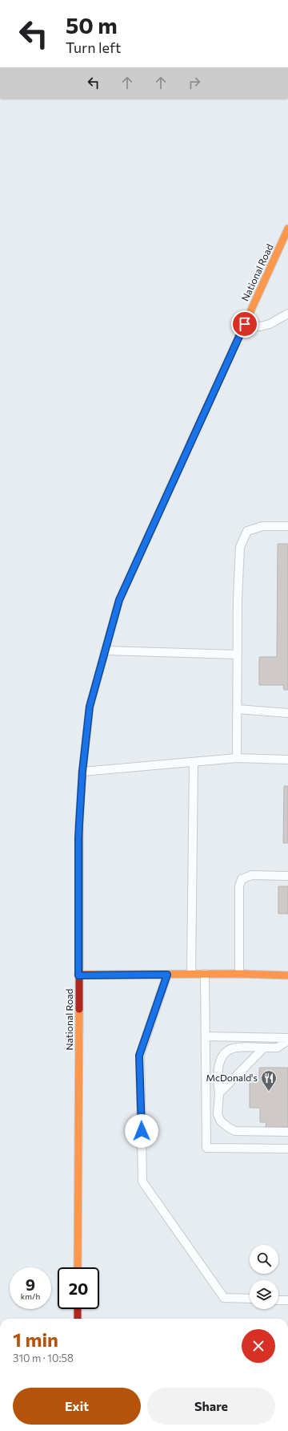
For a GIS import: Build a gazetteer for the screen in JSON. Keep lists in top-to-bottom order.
{
  "streets": {
    "street": ["National Road"]
  },
  "places": {
    "restaurant": ["McDonald's"]
  },
  "page": {
    "turn": ["50 m", "Turn left"],
    "speed": "9 km/h",
    "limit": "20",
    "heading": ["1 min", "310 m · 10:58"],
    "buttons": ["Exit", "Share"]
  }
}
